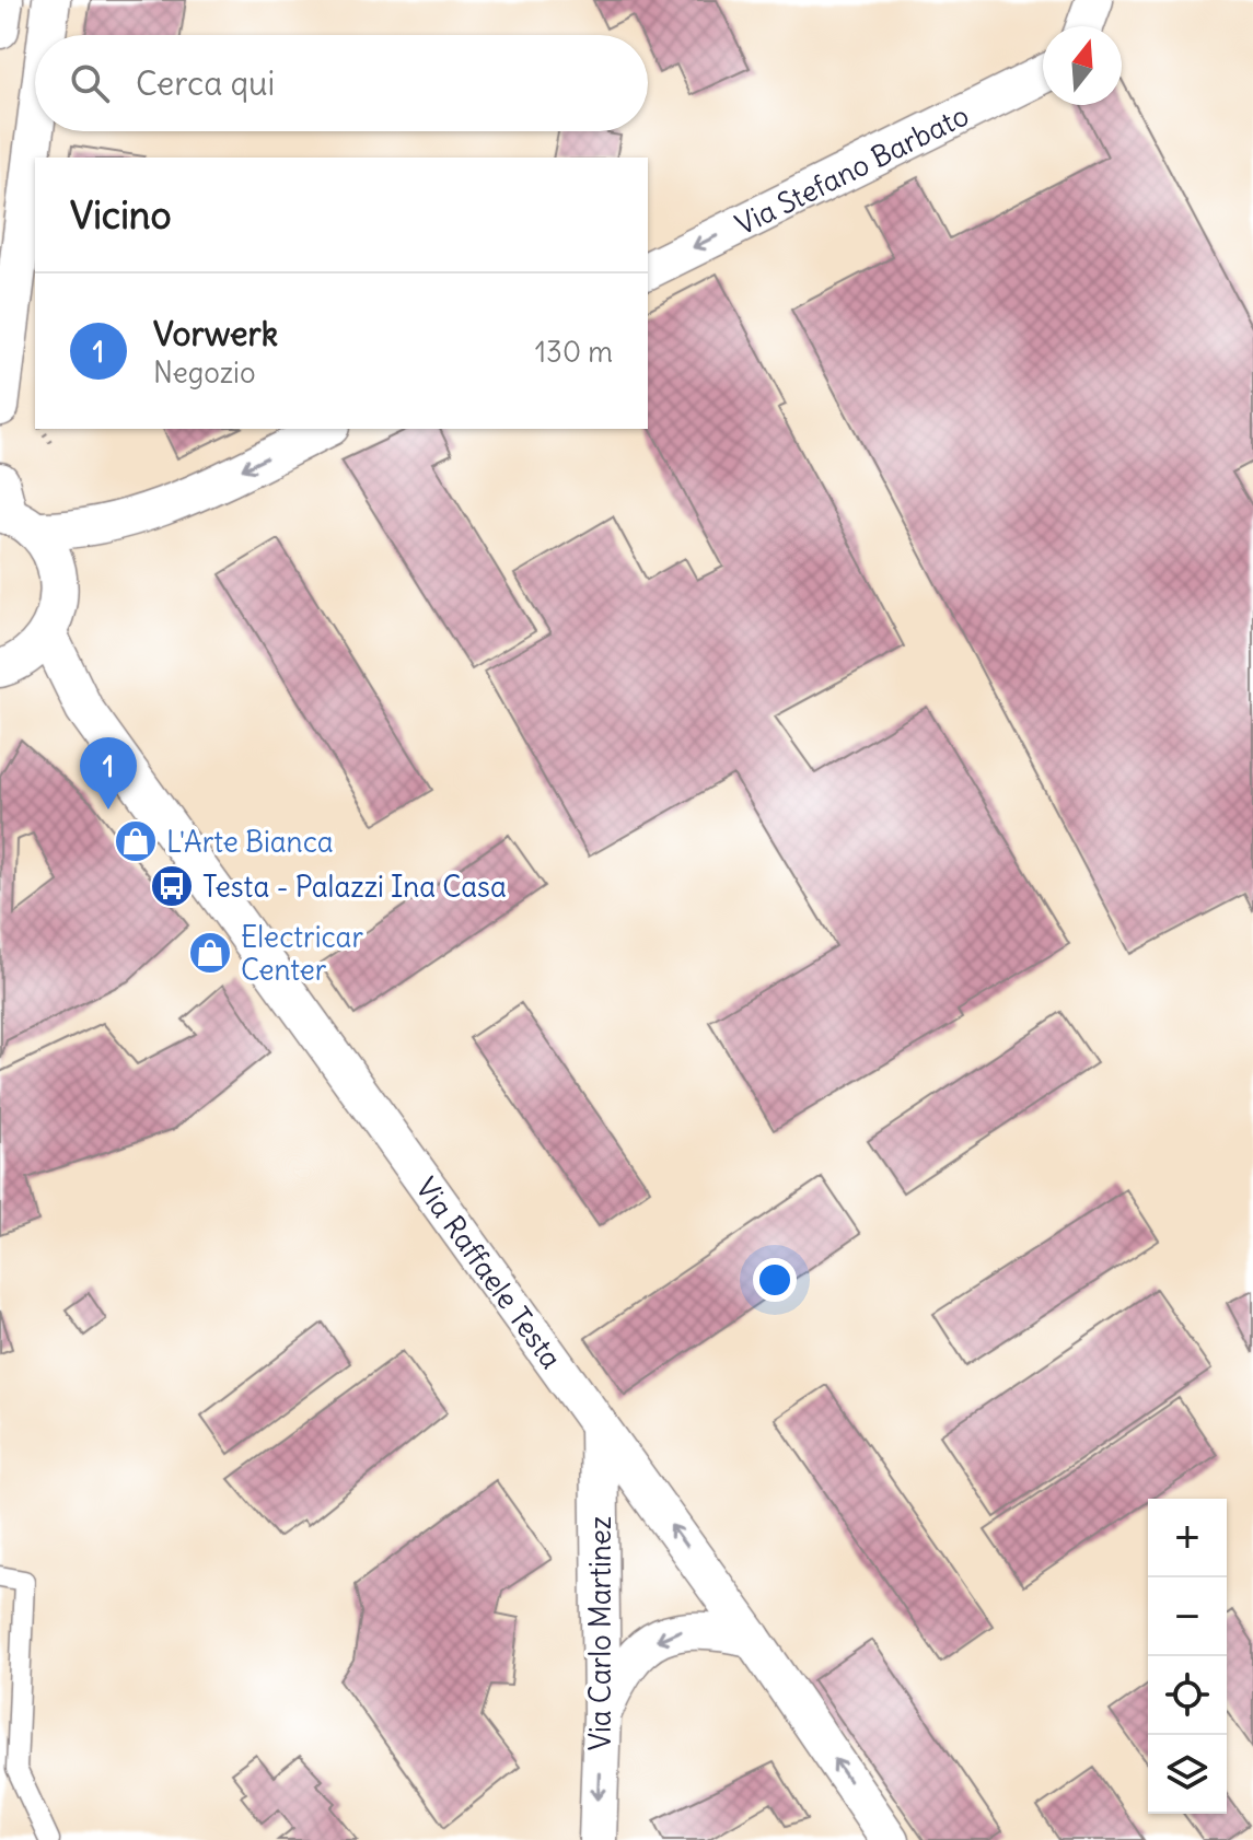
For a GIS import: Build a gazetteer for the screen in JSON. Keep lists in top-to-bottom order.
{
  "streets": {
    "street": ["Via Stefano Barbato", "Via Raffaele Testa", "Via Carlo Martinez"]
  },
  "crossings": [
    ["Via Raffaele Testa", "Via Carlo Martinez"]
  ],
  "one_way": ["Via Stefano Barbato"],
  "places": {
    "shop": ["L'Arte Bianca", "Electricar Center"],
    "bus stop": ["Testa - Palazzi Ina Casa"]
  },
  "north": "top",
  "page": {
    "search": "Cerca qui",
    "heading": "Vicino",
    "list": [
      {
        "mark": "1",
        "name": "Vorwerk",
        "note": "Negozio",
        "value": "130 m"
      }
    ],
    "pins": "1",
    "map_buttons": ["+", "−"]
  }
}
